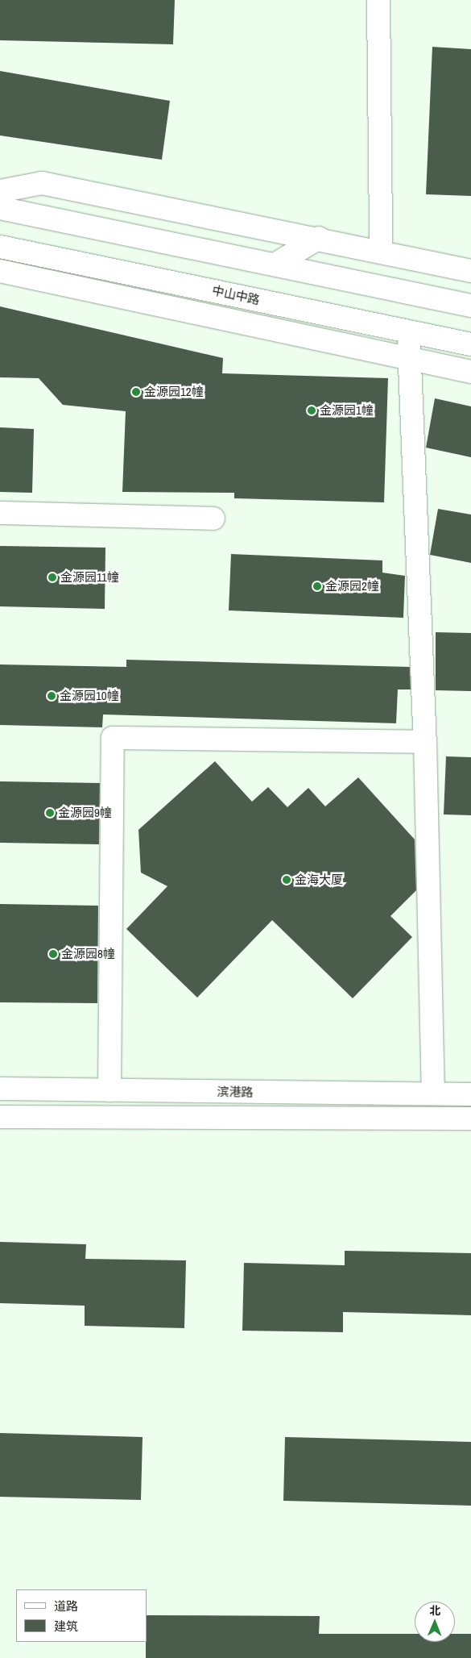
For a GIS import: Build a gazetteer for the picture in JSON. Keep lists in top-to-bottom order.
{
  "streets": {
    "street": ["中山中路", "滨港路"]
  },
  "places": [
    "金源园12幢",
    "金源园1幢",
    "金源园11幢",
    "金源园2幢",
    "金源园10幢",
    "金源园9幢",
    "金海大厦",
    "金源园8幢"
  ],
  "legend": ["道路", "建筑"],
  "north": "top"
}
